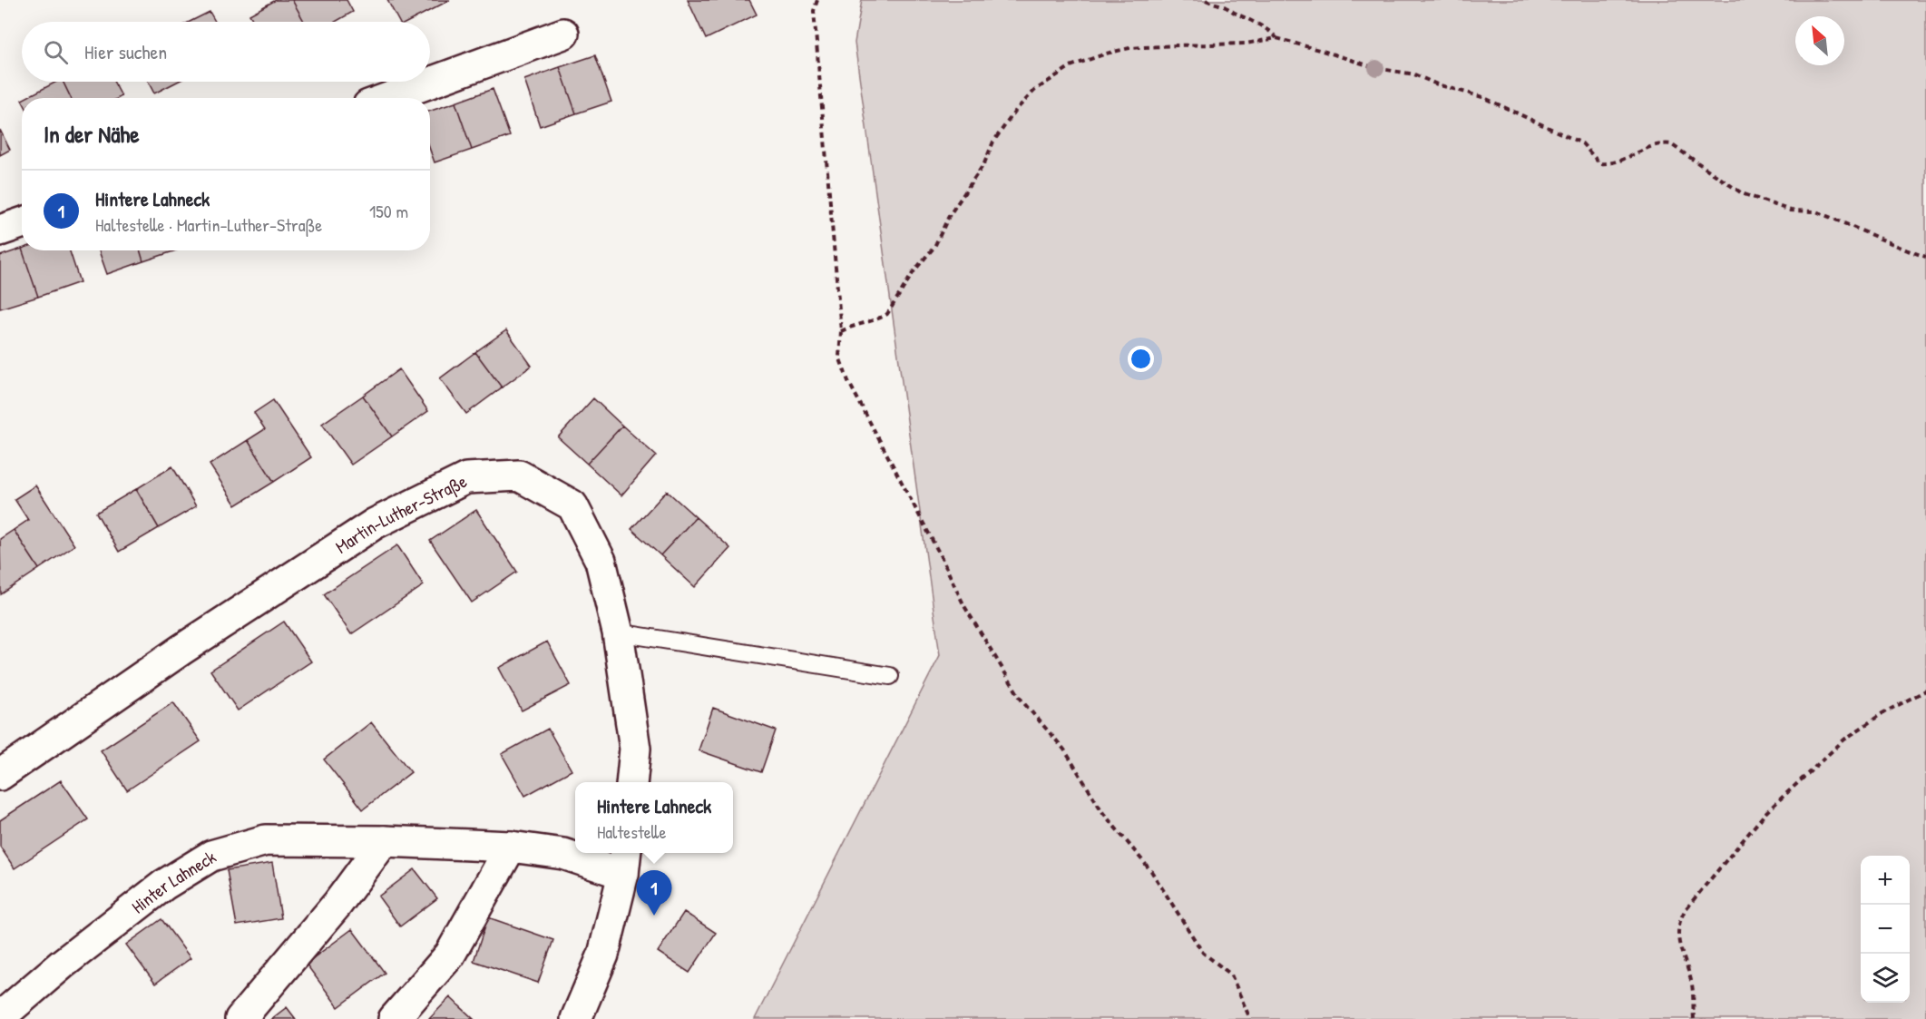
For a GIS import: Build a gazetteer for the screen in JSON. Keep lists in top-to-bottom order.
{
  "streets": {
    "street": ["Martin-Luther-Straße", "Hinter Lahneck"]
  },
  "north": "top left",
  "page": {
    "search": "Hier suchen",
    "heading": "In der Nähe",
    "list": [
      {
        "mark": "1",
        "name": "Hintere Lahneck",
        "note": "Haltestelle · Martin-Luther-Straße",
        "value": "150 m"
      }
    ],
    "popup": ["Hintere Lahneck", "Haltestelle"],
    "map_buttons": ["+", "−"],
    "pins": "1"
  }
}
